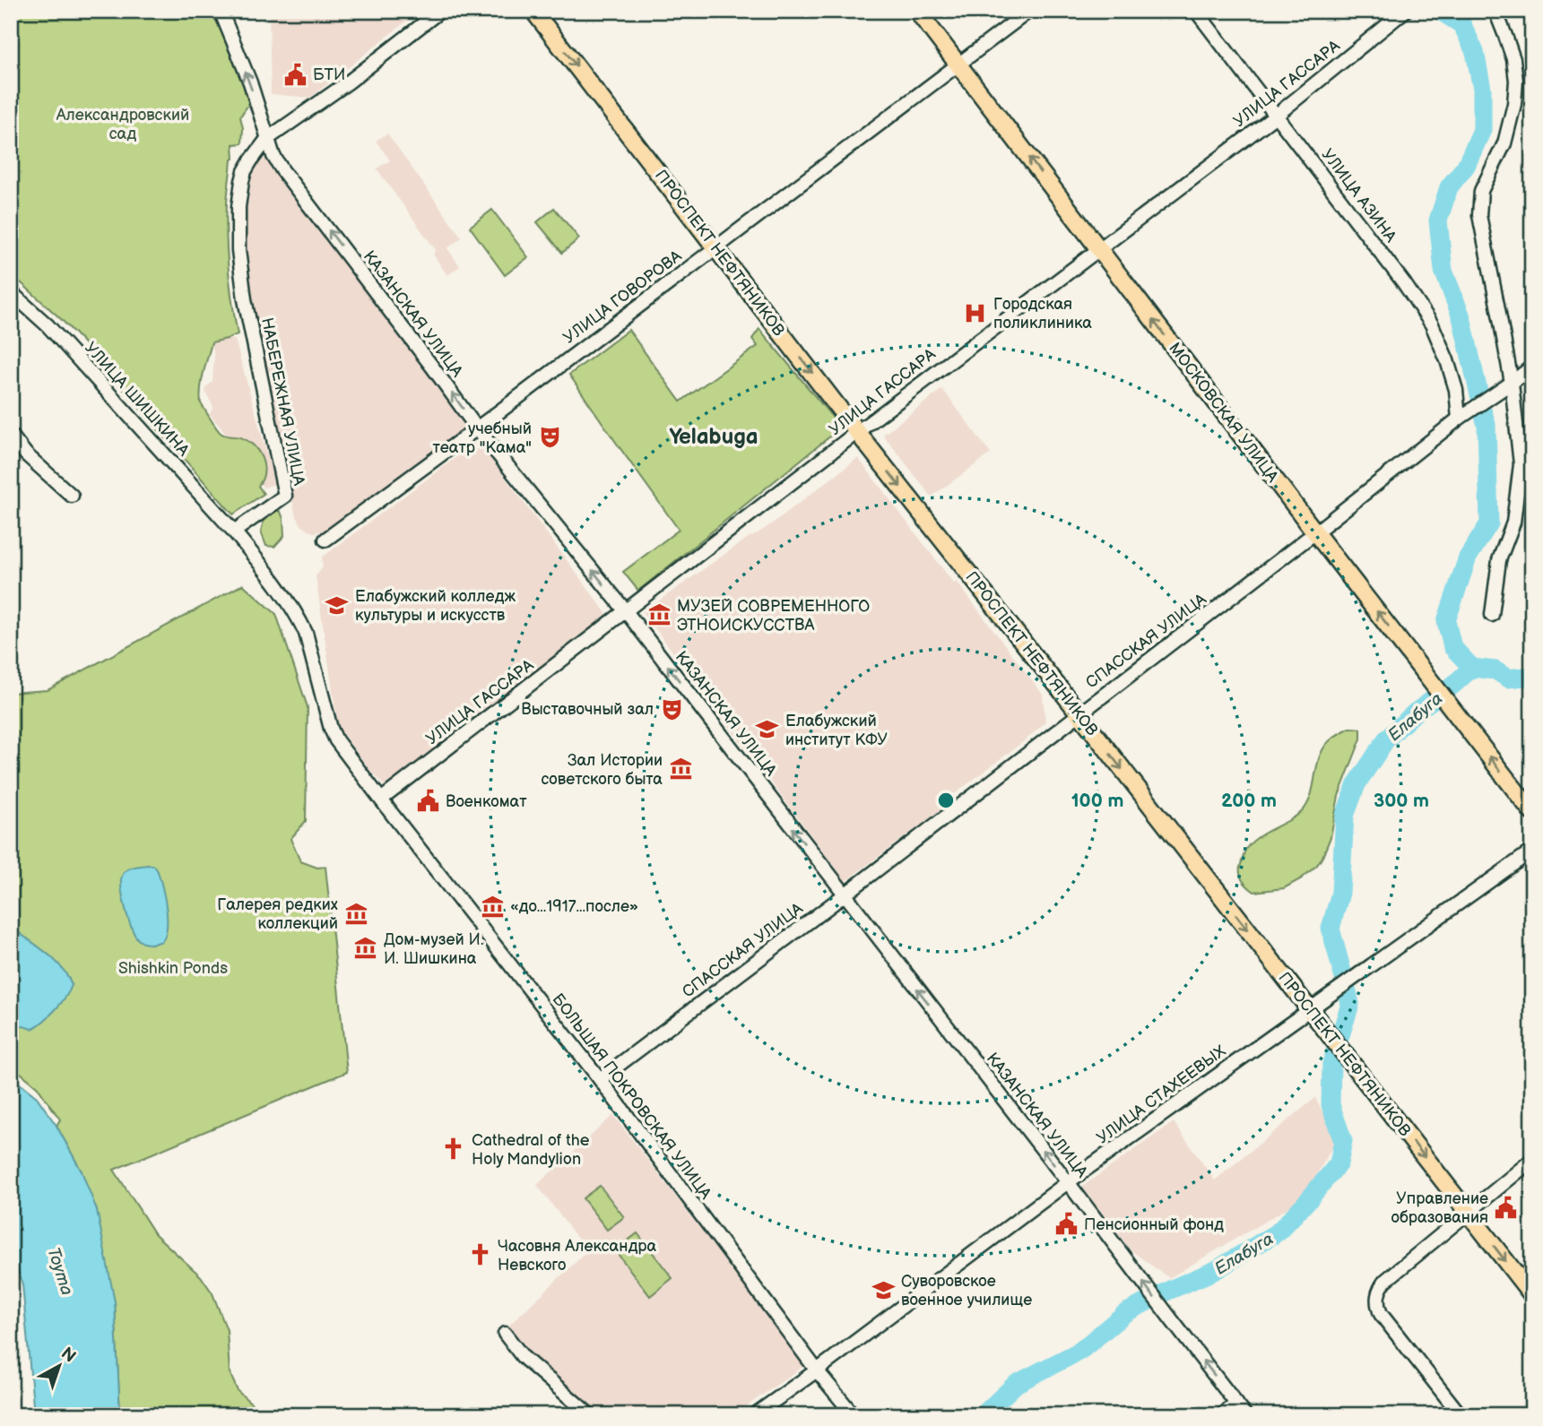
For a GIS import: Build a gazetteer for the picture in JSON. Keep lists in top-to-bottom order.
{
  "streets": {
    "main road": ["ПРОСПЕКТ НЕФТЯНИКОВ", "МОСКОВСКАЯ УЛИЦА"],
    "street": [
      "УЛИЦА ГАССАРА",
      "УЛИЦА АЗИНА",
      "УЛИЦА ГОВОРОВА",
      "КАЗАНСКАЯ УЛИЦА",
      "УЛИЦА ШИШКИНА",
      "НАБЕРЕЖНАЯ УЛИЦА",
      "СПАССКАЯ УЛИЦА",
      "УЛИЦА СТАХЕЕВЫХ",
      "БОЛЬШАЯ ПОКРОВСКАЯ УЛИЦА"
    ]
  },
  "crossings": [
    ["УЛИЦА ГАССАРА", "УЛИЦА АЗИНА"],
    ["УЛИЦА ГАССАРА", "ПРОСПЕКТ НЕФТЯНИКОВ"],
    ["УЛИЦА ГАССАРА", "КАЗАНСКАЯ УЛИЦА"],
    ["УЛИЦА ГАССАРА", "МОСКОВСКАЯ УЛИЦА"],
    ["УЛИЦА ГАССАРА", "БОЛЬШАЯ ПОКРОВСКАЯ УЛИЦА"],
    ["УЛИЦА АЗИНА", "СПАССКАЯ УЛИЦА"],
    ["ПРОСПЕКТ НЕФТЯНИКОВ", "УЛИЦА ГОВОРОВА"],
    ["ПРОСПЕКТ НЕФТЯНИКОВ", "СПАССКАЯ УЛИЦА"],
    ["ПРОСПЕКТ НЕФТЯНИКОВ", "УЛИЦА СТАХЕЕВЫХ"],
    ["УЛИЦА ГОВОРОВА", "КАЗАНСКАЯ УЛИЦА"],
    ["УЛИЦА ГОВОРОВА", "МОСКОВСКАЯ УЛИЦА"],
    ["КАЗАНСКАЯ УЛИЦА", "НАБЕРЕЖНАЯ УЛИЦА"],
    ["КАЗАНСКАЯ УЛИЦА", "СПАССКАЯ УЛИЦА"],
    ["КАЗАНСКАЯ УЛИЦА", "УЛИЦА СТАХЕЕВЫХ"],
    ["УЛИЦА ШИШКИНА", "НАБЕРЕЖНАЯ УЛИЦА"],
    ["МОСКОВСКАЯ УЛИЦА", "СПАССКАЯ УЛИЦА"],
    ["СПАССКАЯ УЛИЦА", "БОЛЬШАЯ ПОКРОВСКАЯ УЛИЦА"],
    ["УЛИЦА СТАХЕЕВЫХ", "БОЛЬШАЯ ПОКРОВСКАЯ УЛИЦА"]
  ],
  "one_way": ["ПРОСПЕКТ НЕФТЯНИКОВ", "КАЗАНСКАЯ УЛИЦА", "МОСКОВСКАЯ УЛИЦА"],
  "districts": ["Yelabuga"],
  "water": ["Елабуга", "Toyma"],
  "parks": ["Александровский сад", "Shishkin Ponds"],
  "places": {
    "public building": [
      "БТИ",
      "Военкомат",
      "Управление образования",
      "Пенсионный фонд"
    ],
    "hospital": ["Городская поликлиника"],
    "theatre": ["учебный театр \"Кама\"", "Выставочный зал"],
    "school or university": ["Елабужский колледж культуры и искусств", "Елабужский институт КФУ", "Суворовское военное училище"],
    "museum": [
      "МУЗЕЙ СОВРЕМЕННОГО ЭТНОИСКУССТВА",
      "Зал Истории советского быта",
      "«до...1917...после»",
      "Галерея редких коллекций",
      "Дом-музей И. И. Шишкина"
    ],
    "church": ["Cathedral of the Holy Mandylion", "Часовня Александра Невского"]
  },
  "north": "top right",
  "rings": ["100 m", "200 m", "300 m"]
}
